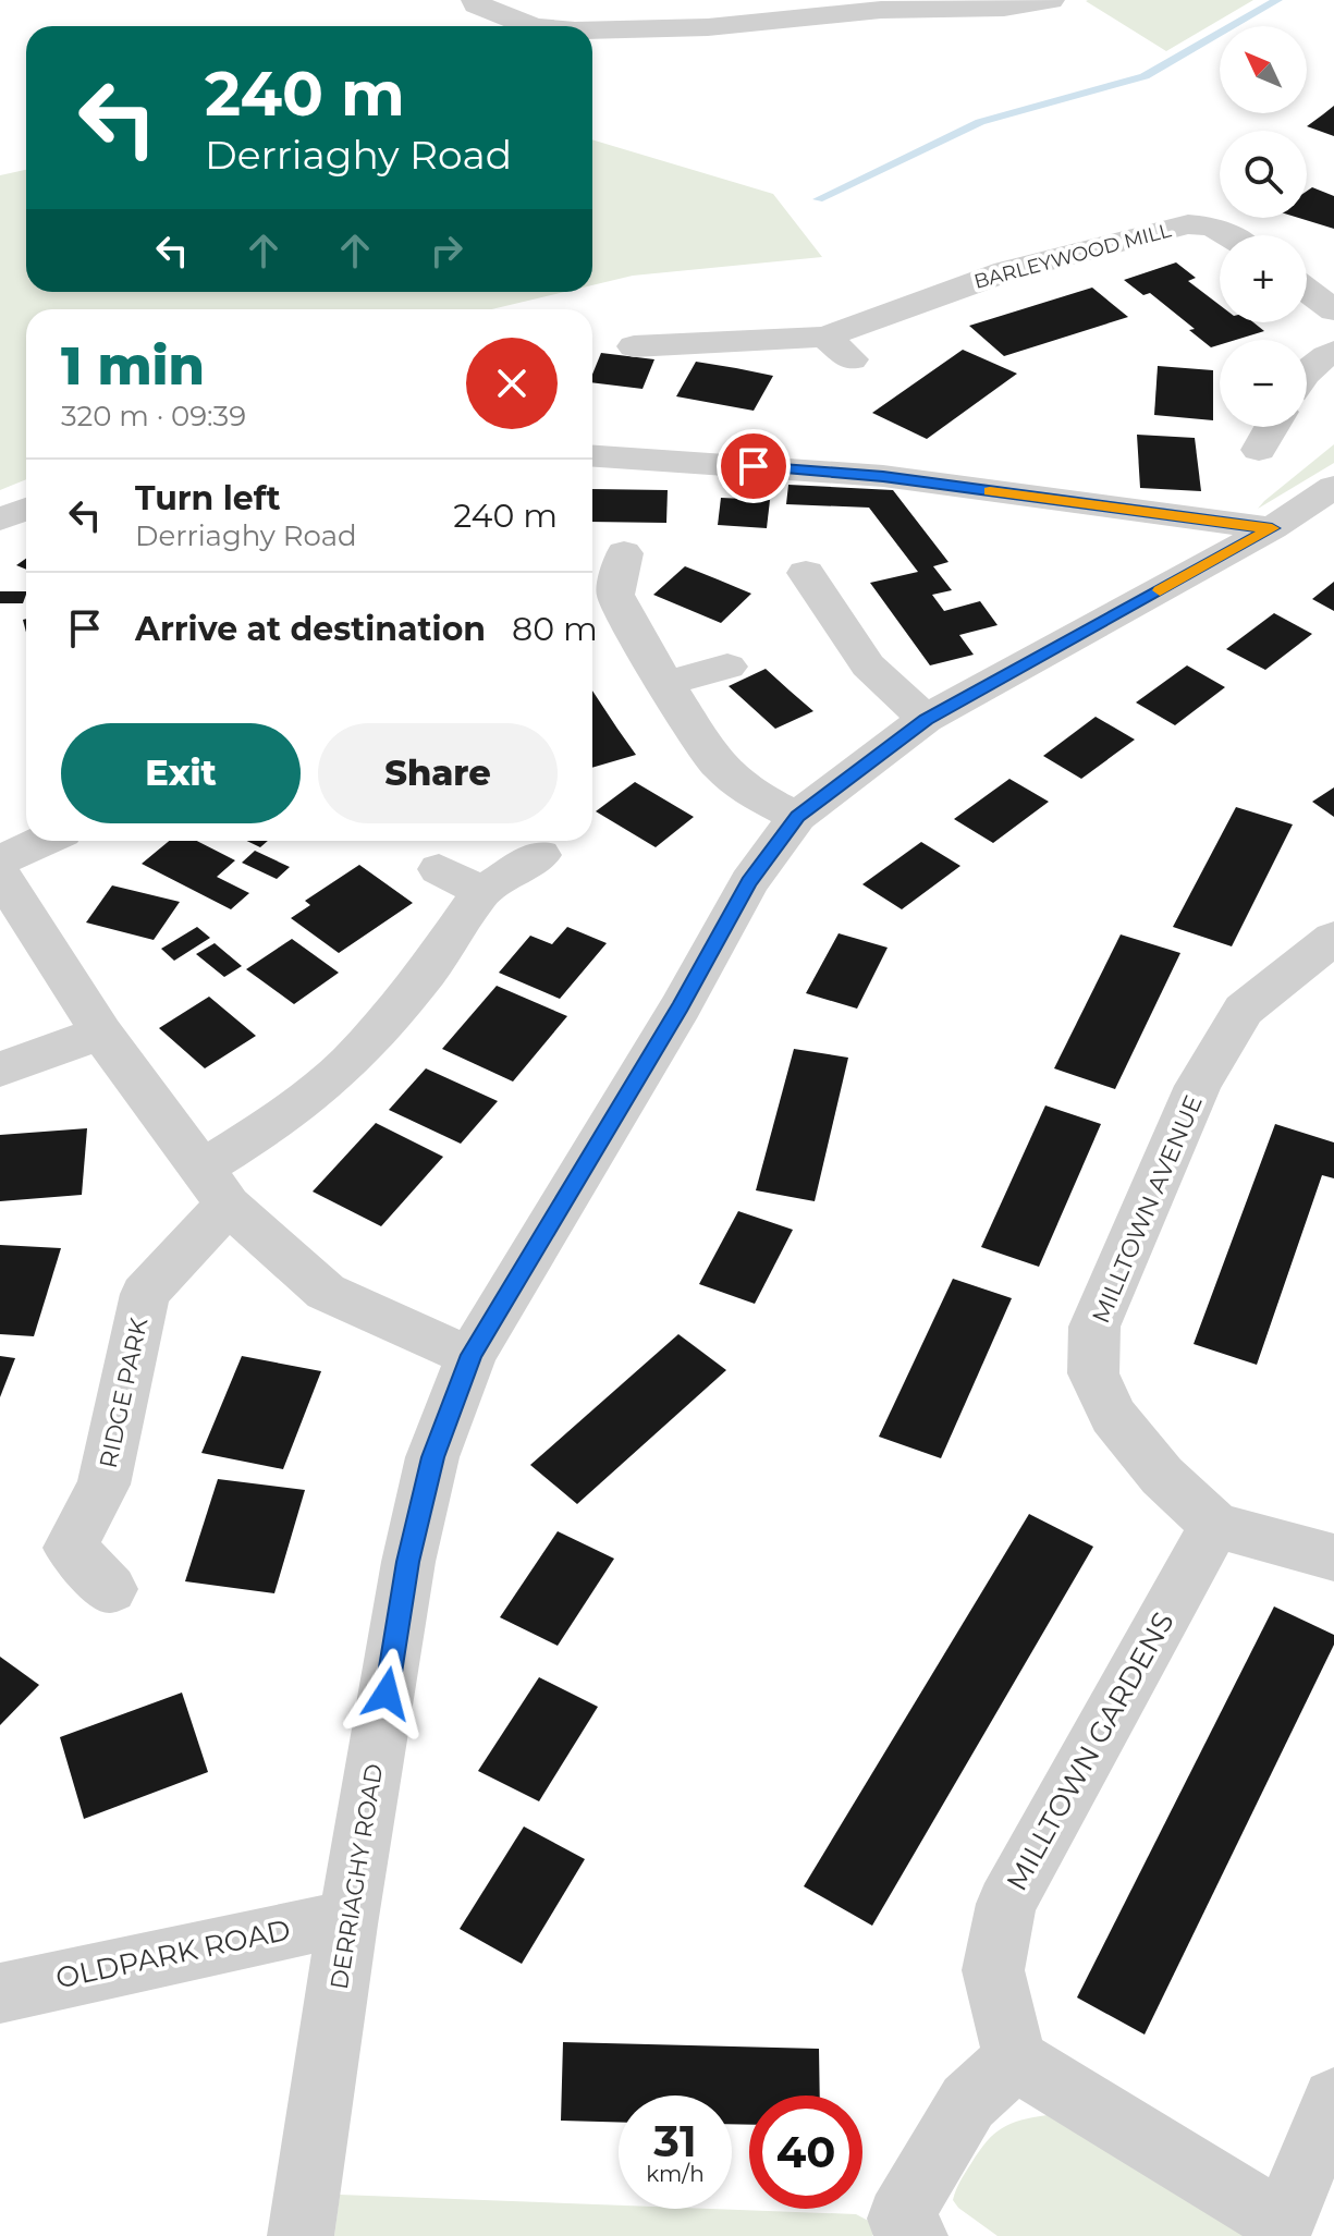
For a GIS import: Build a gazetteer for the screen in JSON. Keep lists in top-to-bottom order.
{
  "streets": {
    "street": [
      "BARLEYWOOD MILL",
      "MILLTOWN AVENUE",
      "RIDGE PARK",
      "MILLTOWN GARDENS",
      "DERRIAGHY ROAD",
      "OLDPARK ROAD"
    ]
  },
  "crossings": [
    ["MILLTOWN AVENUE", "MILLTOWN GARDENS"],
    ["DERRIAGHY ROAD", "OLDPARK ROAD"]
  ],
  "north": "top left",
  "page": {
    "map_buttons": ["+", "−"],
    "turn": ["240 m", "Derriaghy Road"],
    "heading": ["1 min", "320 m · 09:39"],
    "list": [
      {
        "name": "Turn left",
        "note": "Derriaghy Road",
        "value": "240 m"
      },
      {
        "name": "Arrive at destination",
        "value": "80 m"
      }
    ],
    "buttons": ["Exit", "Share"],
    "speed": "31 km/h",
    "limit": "40"
  }
}
